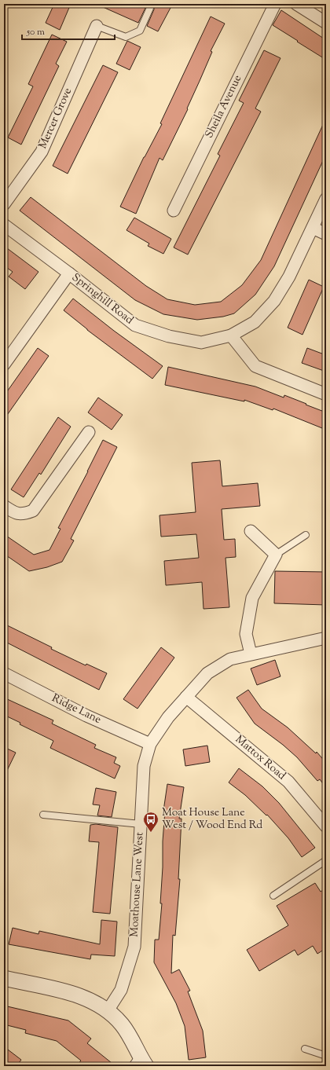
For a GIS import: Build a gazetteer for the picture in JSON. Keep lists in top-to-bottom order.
{
  "streets": {
    "street": [
      "Sheila Avenue",
      "Mercer Grove",
      "Springhill Road",
      "Ridge Lane",
      "Mattox Road",
      "Moathouse Lane West"
    ]
  },
  "crossings": [
    ["Ridge Lane", "Moathouse Lane West"],
    ["Mattox Road", "Moathouse Lane West"]
  ],
  "places": {
    "bus stop": ["Moat House Lane West / Wood End Rd"]
  },
  "scale_bar": "50 m"
}
